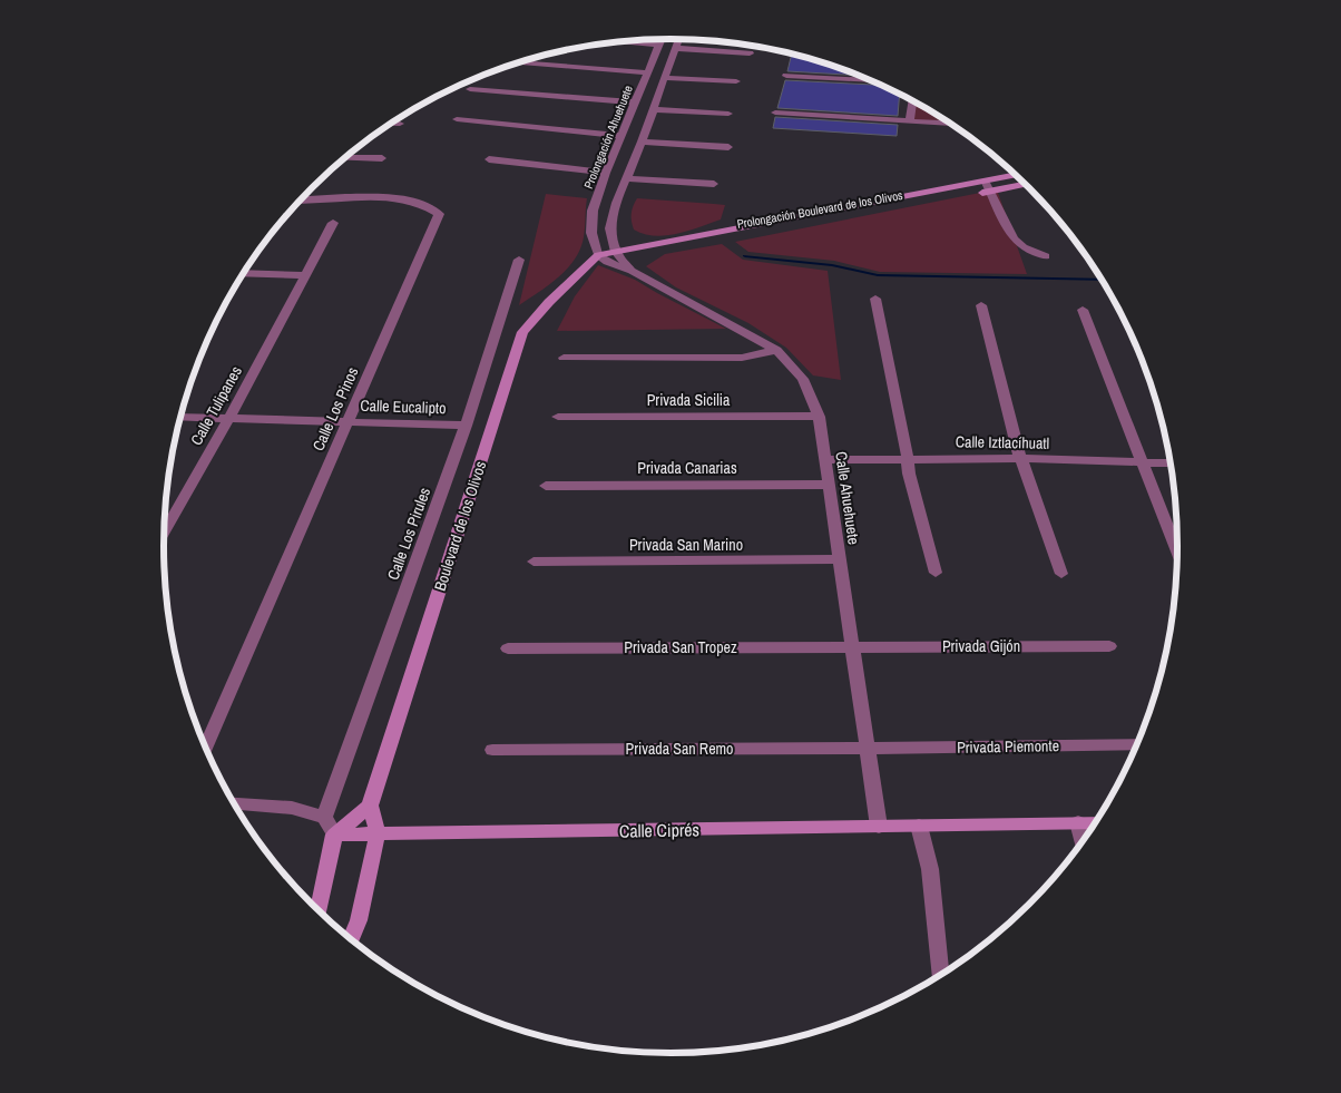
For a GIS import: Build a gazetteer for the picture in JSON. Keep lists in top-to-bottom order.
{
  "streets": {
    "street": [
      "Prolongación Ahuehuete",
      "Prolongación Boulevard de los Olivos",
      "Privada Sicilia",
      "Calle Tulipanes",
      "Calle Eucalipto",
      "Calle Los Pinos",
      "Calle Iztlacíhuatl",
      "Privada Canarias",
      "Calle Ahuehuete",
      "Boulevard de los Olivos",
      "Calle Los Pirules",
      "Privada San Marino",
      "Privada Gijón",
      "Privada San Tropez",
      "Privada Piemonte",
      "Privada San Remo",
      "Calle Ciprés"
    ]
  },
  "crossings": [
    ["Prolongación Ahuehuete", "Prolongación Boulevard de los Olivos"],
    ["Prolongación Ahuehuete", "Calle Ahuehuete"],
    ["Prolongación Ahuehuete", "Boulevard de los Olivos"],
    ["Prolongación Boulevard de los Olivos", "Calle Ahuehuete"],
    ["Prolongación Boulevard de los Olivos", "Boulevard de los Olivos"],
    ["Privada Sicilia", "Calle Ahuehuete"],
    ["Calle Tulipanes", "Calle Eucalipto"],
    ["Calle Eucalipto", "Calle Los Pinos"],
    ["Calle Eucalipto", "Calle Los Pirules"],
    ["Calle Iztlacíhuatl", "Calle Ahuehuete"],
    ["Privada Canarias", "Calle Ahuehuete"],
    ["Calle Ahuehuete", "Boulevard de los Olivos"],
    ["Calle Ahuehuete", "Privada San Marino"],
    ["Calle Ahuehuete", "Privada Gijón"],
    ["Calle Ahuehuete", "Privada San Tropez"],
    ["Calle Ahuehuete", "Privada Piemonte"],
    ["Calle Ahuehuete", "Privada San Remo"],
    ["Calle Ahuehuete", "Calle Ciprés"],
    ["Privada Gijón", "Privada San Tropez"],
    ["Privada Piemonte", "Privada San Remo"]
  ]
}
